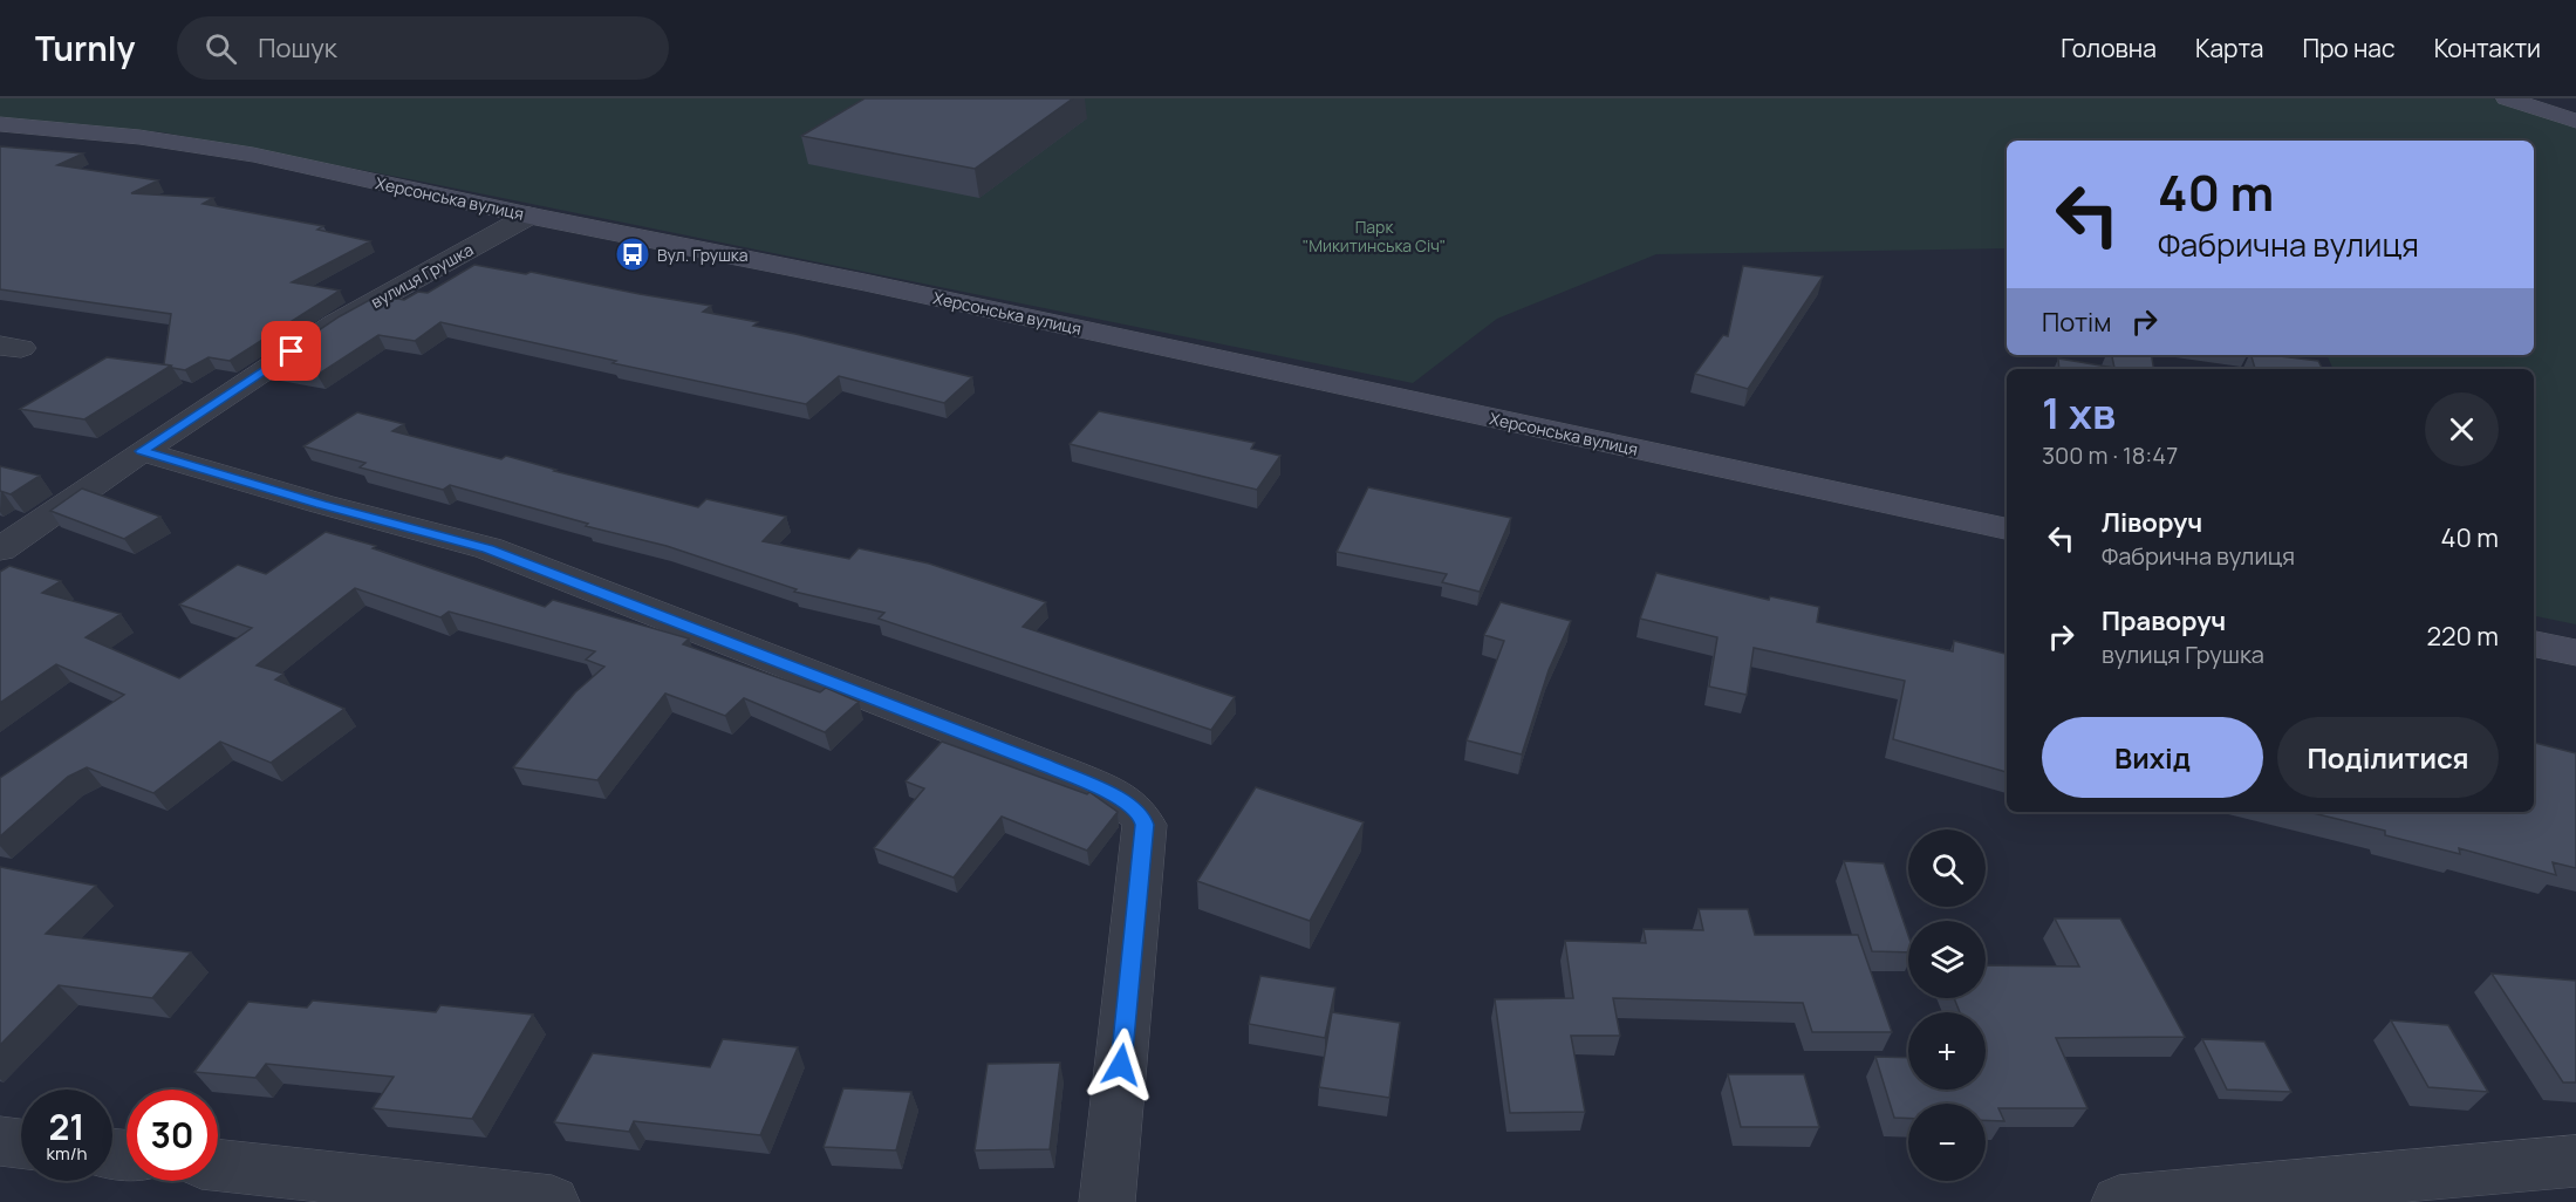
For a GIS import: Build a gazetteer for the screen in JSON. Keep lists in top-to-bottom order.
{
  "streets": {
    "main road": ["Херсонська вулиця"],
    "street": ["вулиця Грушка"]
  },
  "crossings": [
    ["Херсонська вулиця", "вулиця Грушка"]
  ],
  "parks": ["Парк \"Микитинська Січ\""],
  "places": {
    "bus stop": ["Вул. Грушка"]
  },
  "page": {
    "header": "Turnly",
    "search": "Пошук",
    "nav": [
      "Головна",
      "Карта",
      "Про нас",
      "Контакти"
    ],
    "turn": ["40 m", "Фабрична вулиця"],
    "then": "Потім",
    "heading": ["1 хв", "300 m · 18:47"],
    "list": [
      {
        "name": "Ліворуч",
        "note": "Фабрична вулиця",
        "value": "40 m"
      },
      {
        "name": "Праворуч",
        "note": "вулиця Грушка",
        "value": "220 m"
      }
    ],
    "buttons": ["Вихід", "Поділитися"],
    "map_buttons": ["+", "−"],
    "speed": "21 km/h",
    "limit": "30"
  }
}
